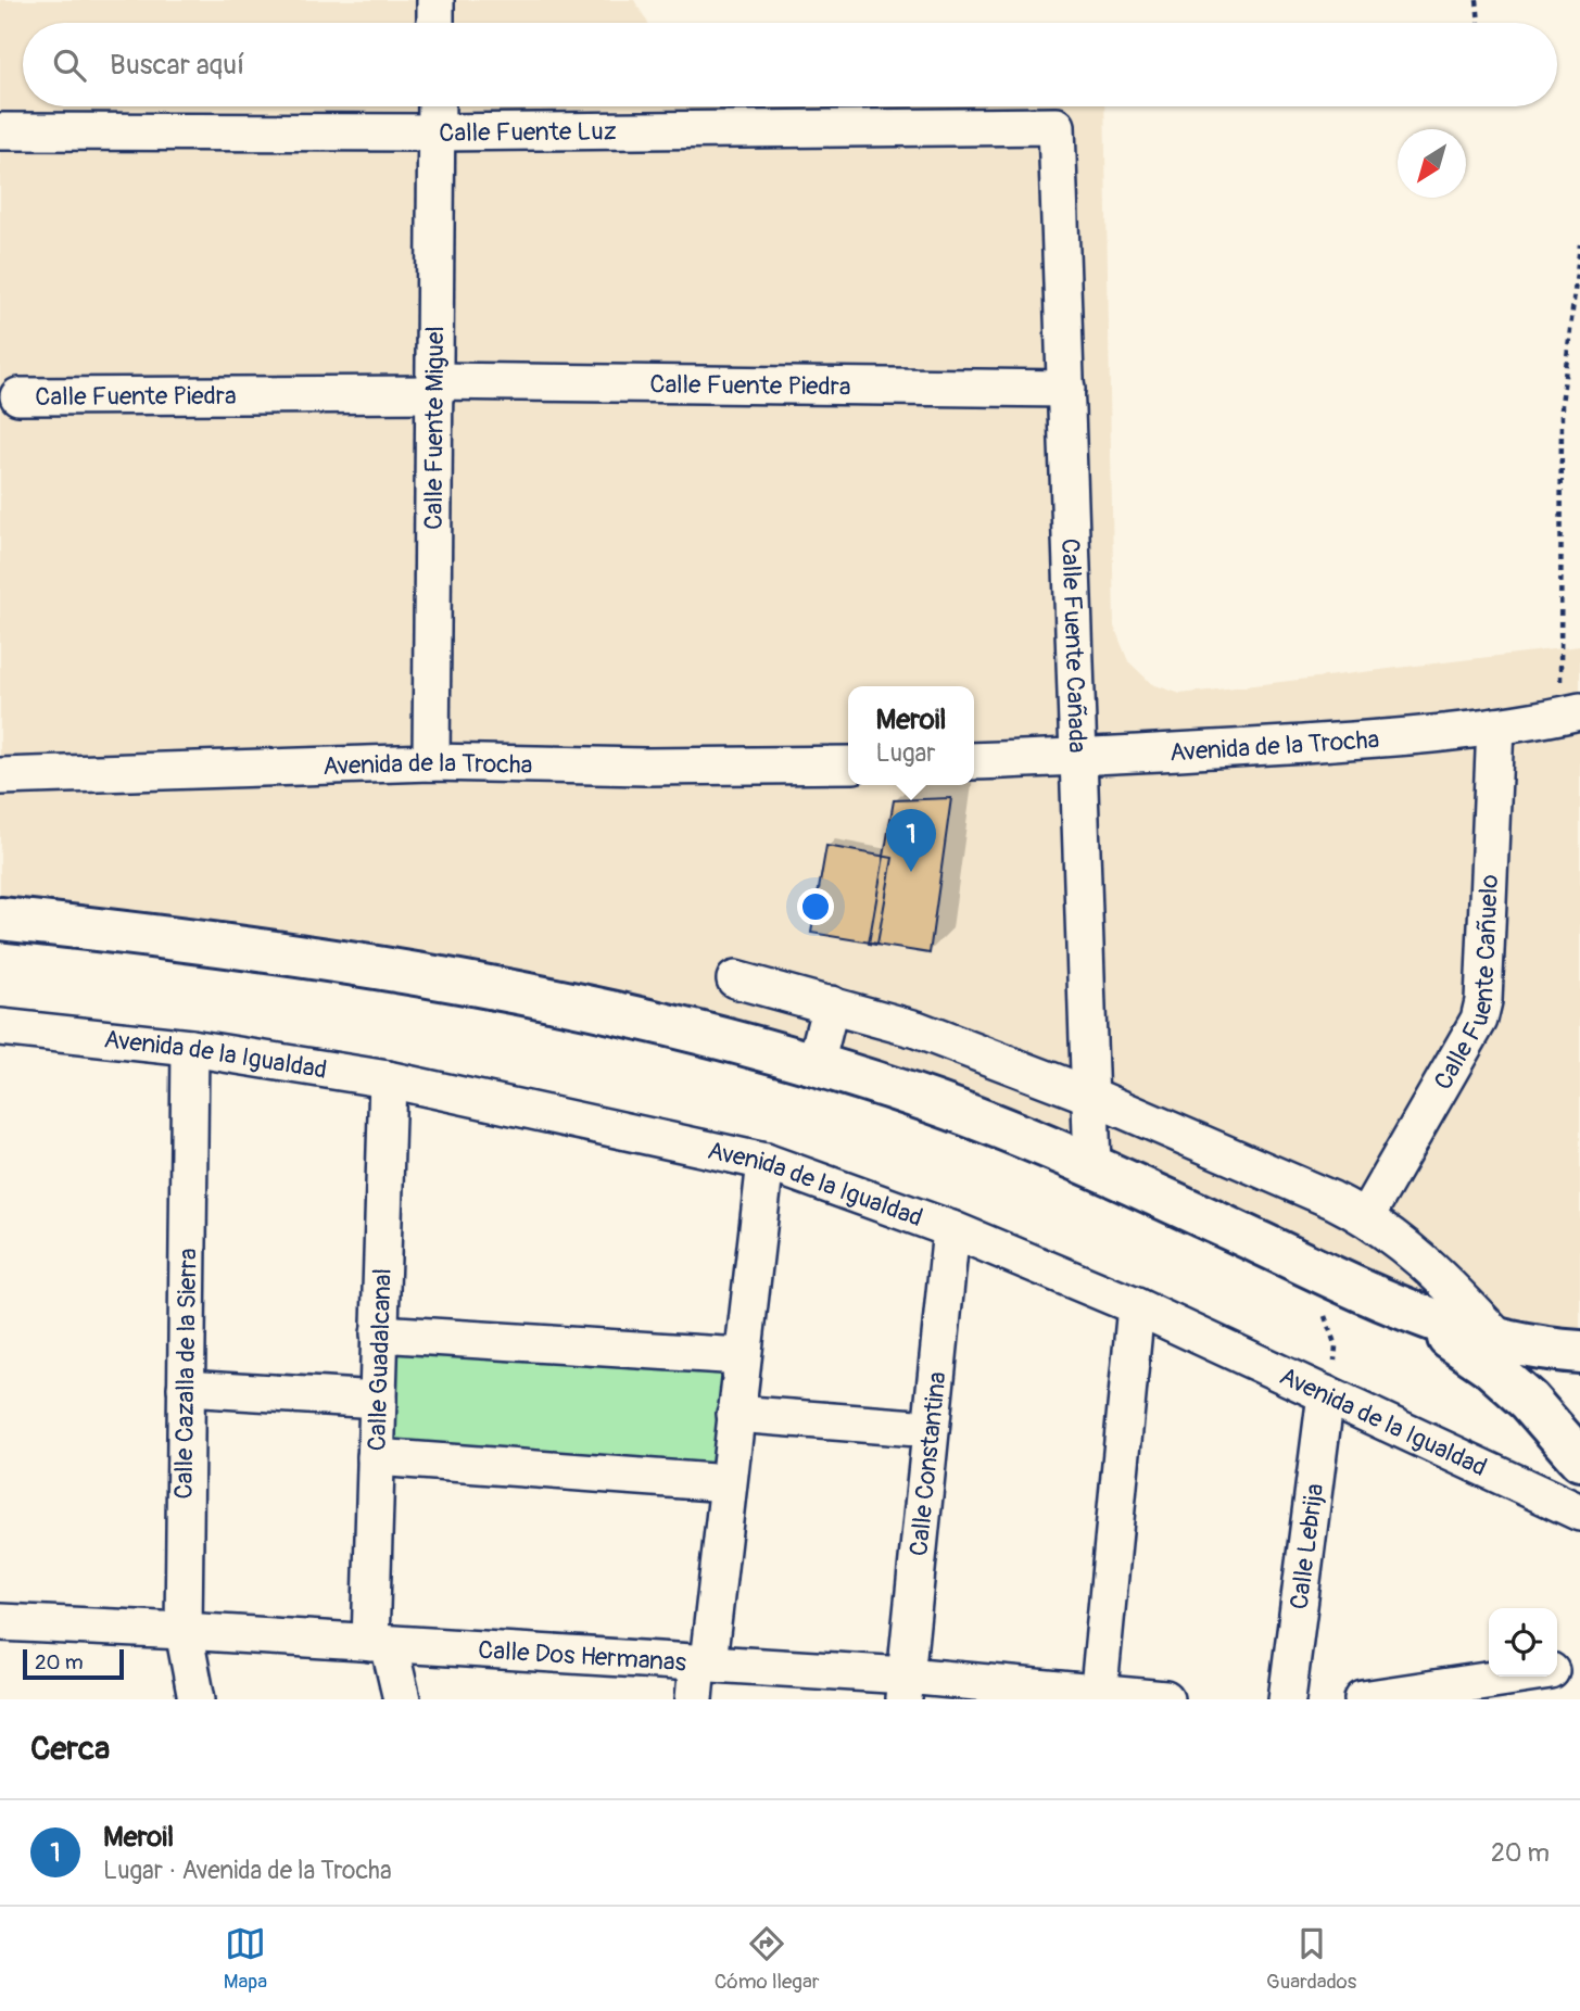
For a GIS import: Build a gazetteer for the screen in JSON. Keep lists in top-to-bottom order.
{
  "streets": {
    "street": [
      "Calle Fuente Luz",
      "Calle Fuente Piedra",
      "Calle Fuente Miguel",
      "Calle Fuente Cañada",
      "Avenida de la Trocha",
      "Calle Fuente Cañuelo",
      "Avenida de la Igualdad",
      "Calle Guadalcanal",
      "Calle Cazalla de la Sierra",
      "Calle Constantina",
      "Calle Lebrija",
      "Calle Dos Hermanas"
    ]
  },
  "crossings": [
    ["Calle Fuente Luz", "Calle Fuente Miguel"],
    ["Calle Fuente Luz", "Calle Fuente Cañada"],
    ["Calle Fuente Piedra", "Calle Fuente Miguel"],
    ["Calle Fuente Piedra", "Calle Fuente Cañada"],
    ["Calle Fuente Miguel", "Avenida de la Trocha"],
    ["Calle Fuente Cañada", "Avenida de la Trocha"],
    ["Avenida de la Trocha", "Calle Fuente Cañuelo"],
    ["Avenida de la Igualdad", "Calle Guadalcanal"],
    ["Avenida de la Igualdad", "Calle Cazalla de la Sierra"],
    ["Avenida de la Igualdad", "Calle Constantina"],
    ["Avenida de la Igualdad", "Calle Lebrija"],
    ["Calle Guadalcanal", "Calle Dos Hermanas"],
    ["Calle Cazalla de la Sierra", "Calle Dos Hermanas"],
    ["Calle Constantina", "Calle Dos Hermanas"]
  ],
  "scale_bar": "20 m",
  "north": "bottom left",
  "page": {
    "search": "Buscar aquí",
    "popup": ["Meroil", "Lugar"],
    "pins": "1",
    "scale": "20 m",
    "heading": "Cerca",
    "list": [
      {
        "mark": "1",
        "name": "Meroil",
        "note": "Lugar · Avenida de la Trocha",
        "value": "20 m"
      }
    ],
    "nav": ["Mapa", "Cómo llegar", "Guardados"]
  }
}
